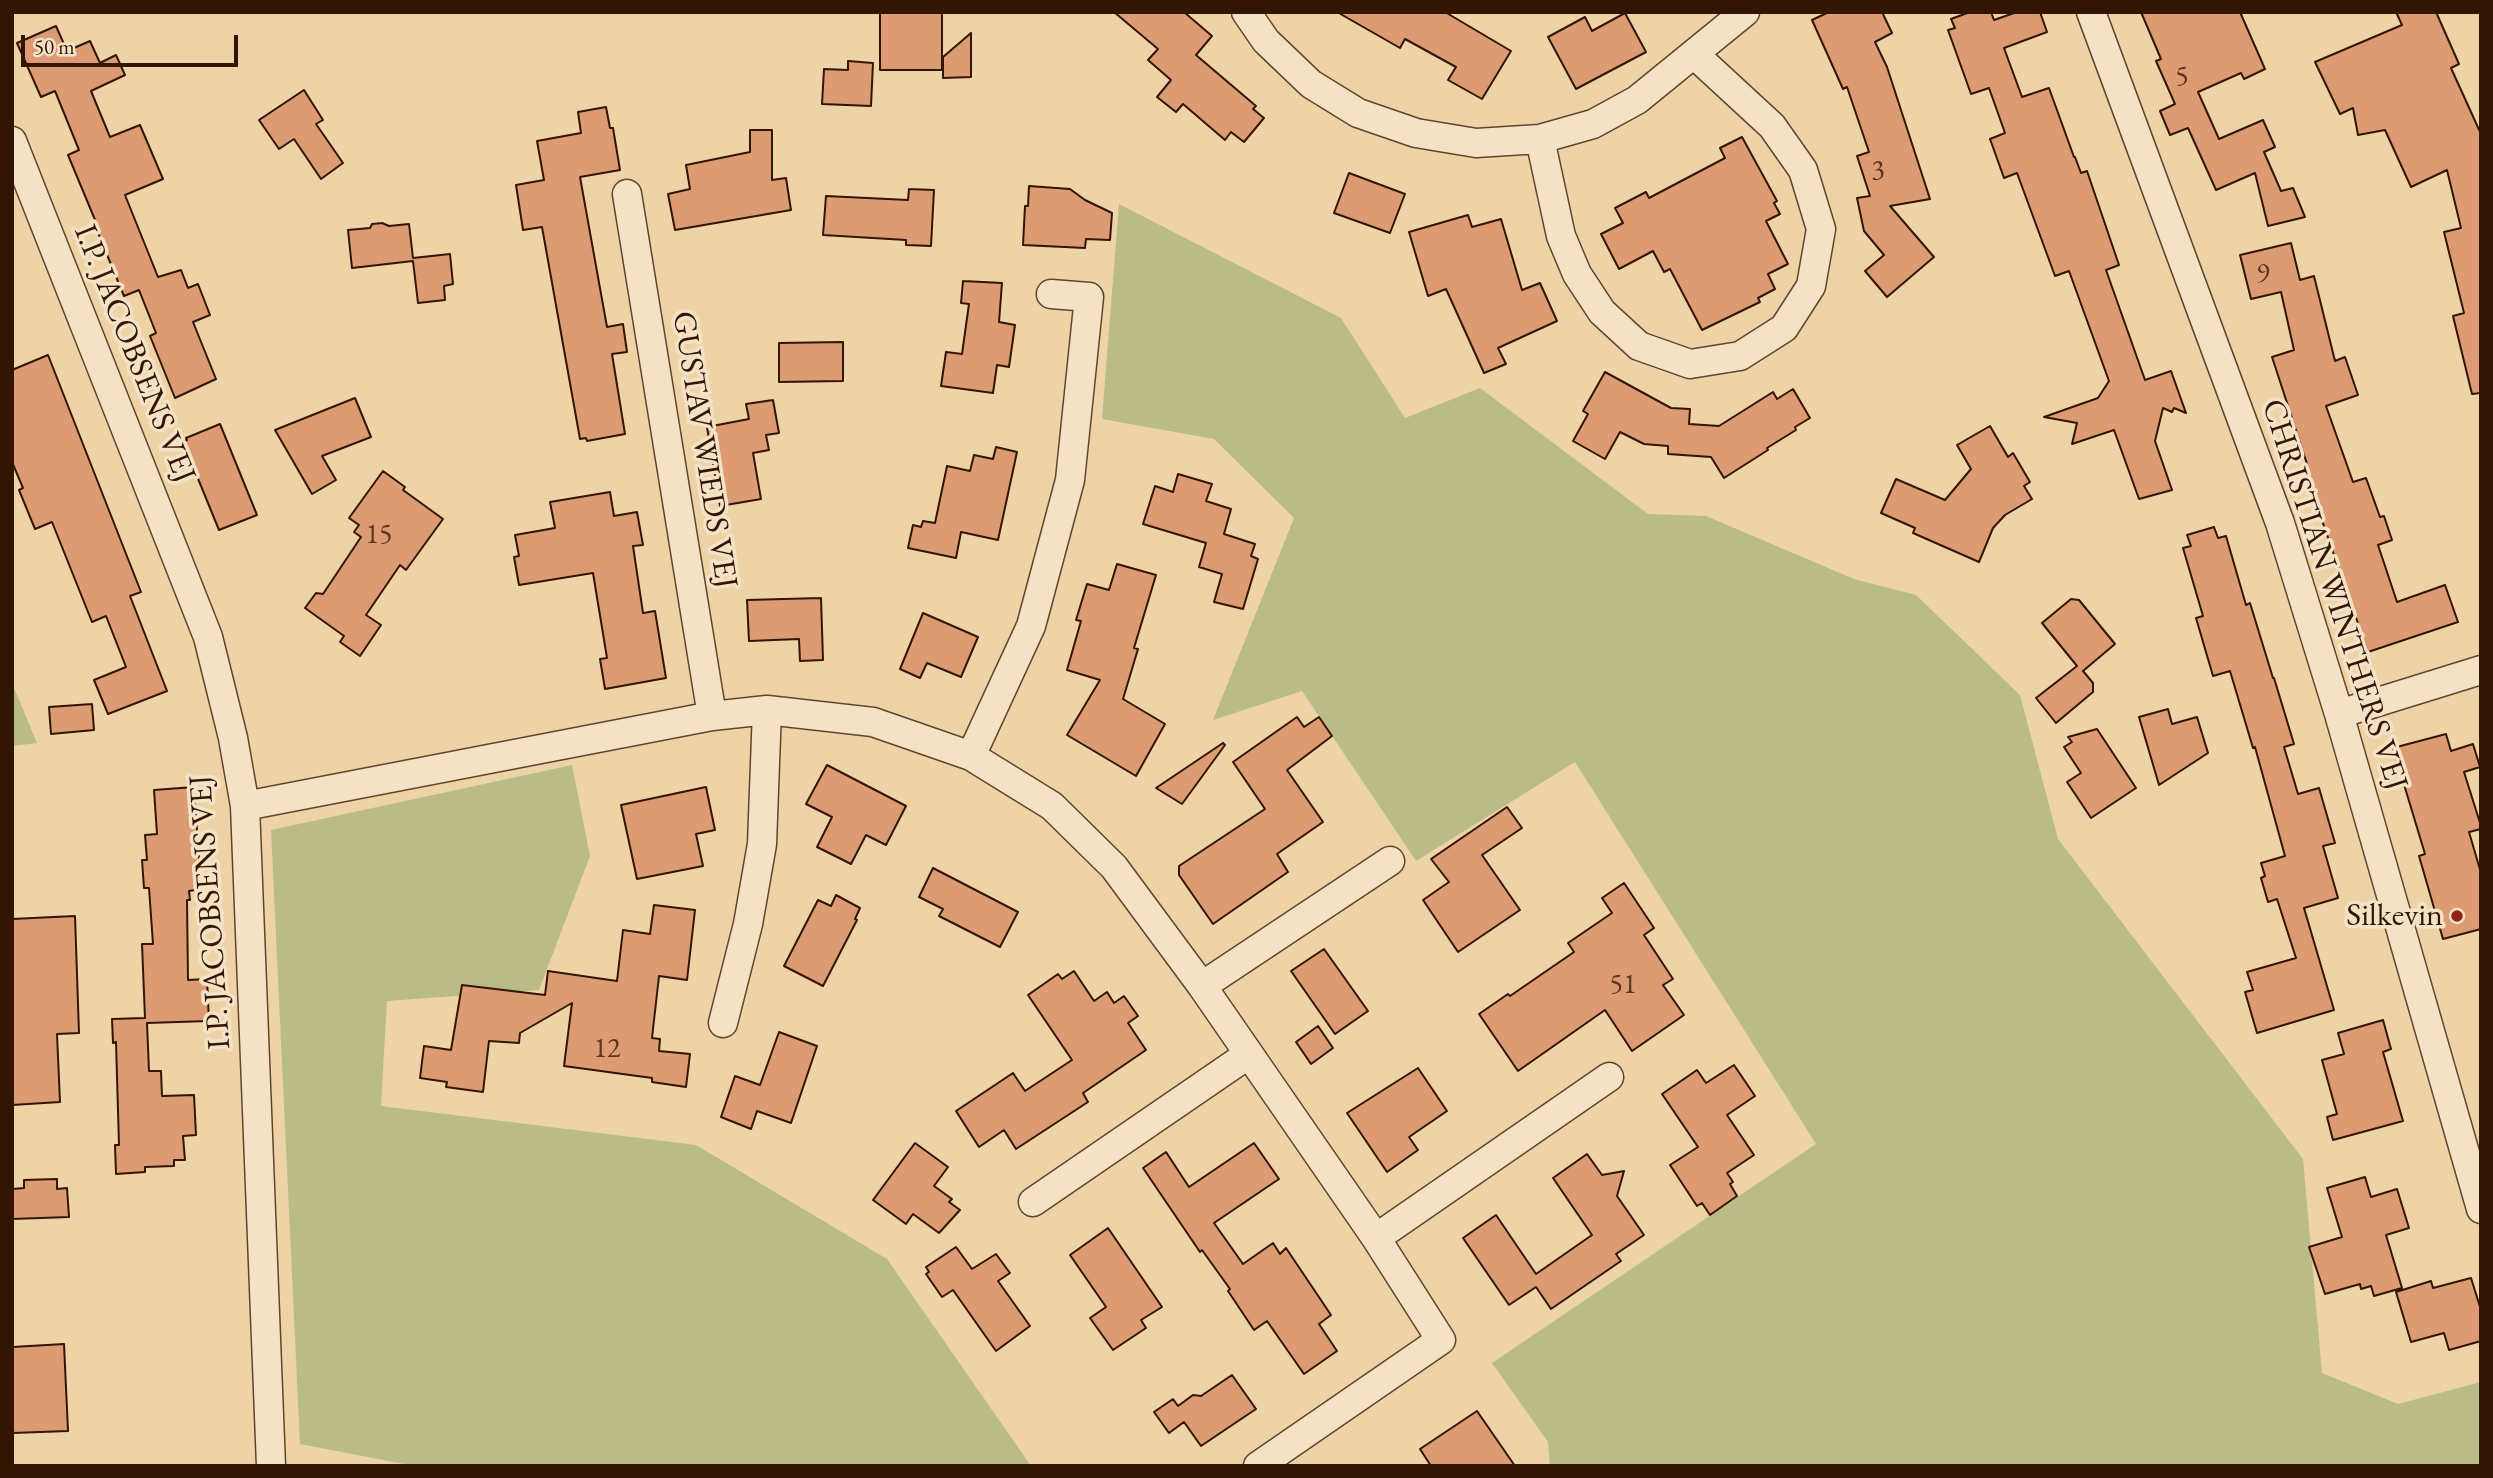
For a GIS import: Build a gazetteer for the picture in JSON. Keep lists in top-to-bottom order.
{
  "streets": {
    "street": ["I.P. JACOBSENS VEJ", "GUSTAV WIEDS VEJ", "CHRISTIAN WINTHERS VEJ"]
  },
  "places": ["Silkevin"],
  "house_numbers": [
    "5",
    "3",
    "9",
    "15",
    "51",
    "12"
  ],
  "scale_bar": "50 m"
}
